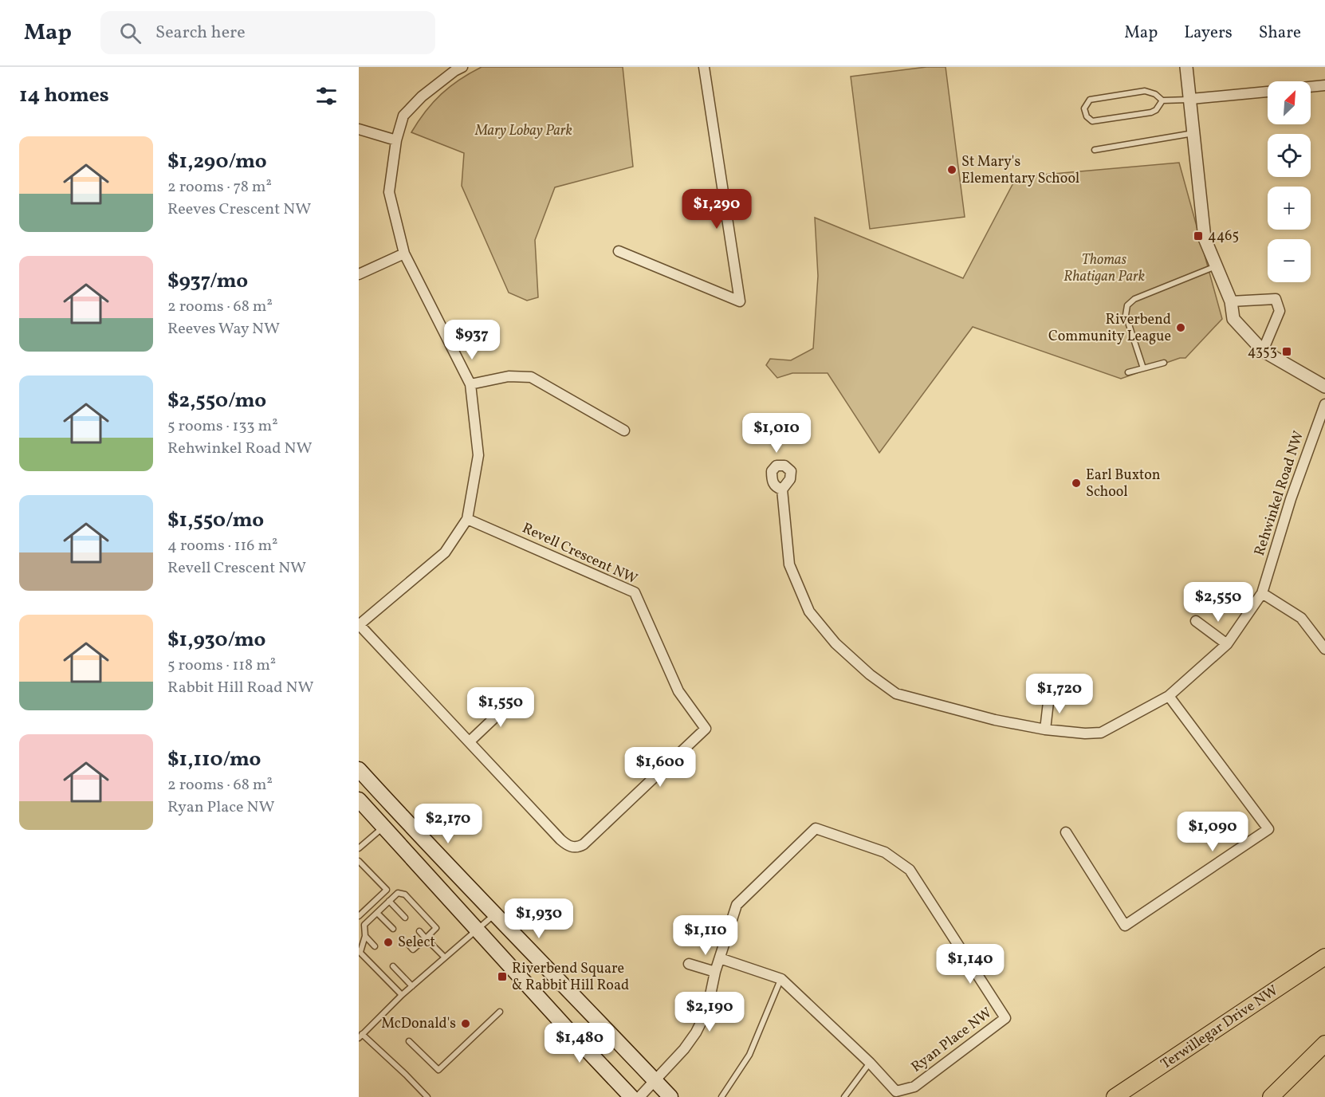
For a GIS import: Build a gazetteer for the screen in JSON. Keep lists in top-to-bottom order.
{
  "streets": {
    "main road": ["Terwillegar Drive NW"],
    "street": ["Rehwinkel Road NW", "Revell Crescent NW", "Ryan Place NW"]
  },
  "parks": ["Mary Lobay Park", "Thomas Rhatigan Park"],
  "places": {
    "other": [
      "St Mary's Elementary School",
      "Riverbend Community League",
      "Earl Buxton School",
      "Select",
      "McDonald's"
    ],
    "transit": ["4465", "4353", "Riverbend Square & Rabbit Hill Road"]
  },
  "north": "top right",
  "page": {
    "header": "Map",
    "search": "Search here",
    "nav": ["Map", "Layers", "Share"],
    "heading": "14 homes",
    "map_buttons": ["+", "−"],
    "list": [
      {
        "name": "$1,290/mo",
        "note": "2 rooms · 78 m² · Reeves Crescent NW"
      },
      {
        "name": "$937/mo",
        "note": "2 rooms · 68 m² · Reeves Way NW"
      },
      {
        "name": "$2,550/mo",
        "note": "5 rooms · 133 m² · Rehwinkel Road NW"
      },
      {
        "name": "$1,550/mo",
        "note": "4 rooms · 116 m² · Revell Crescent NW"
      },
      {
        "name": "$1,930/mo",
        "note": "5 rooms · 118 m² · Rabbit Hill Road NW"
      },
      {
        "name": "$1,110/mo",
        "note": "2 rooms · 68 m² · Ryan Place NW"
      }
    ],
    "price": [
      "$1,290",
      "$937",
      "$1,010",
      "$2,550",
      "$1,720",
      "$1,550",
      "$1,600",
      "$2,170",
      "$1,090",
      "$1,930",
      "$1,110",
      "$1,140",
      "$2,190",
      "$1,480"
    ]
  }
}
